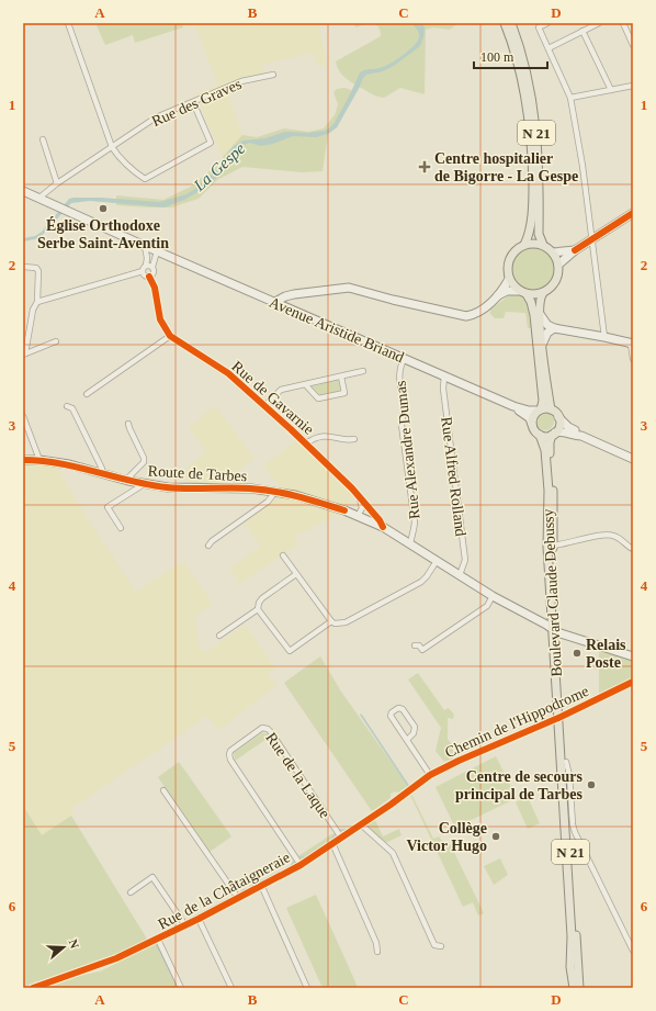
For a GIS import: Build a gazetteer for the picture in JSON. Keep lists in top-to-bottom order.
{
  "streets": {
    "main road": ["N 21", "Boulevard Claude Debussy"],
    "street": [
      "Rue des Graves",
      "Avenue Aristide Briand",
      "Rue de Gavarnie",
      "Rue Alexandre Dumas",
      "Route de Tarbes",
      "Rue Alfred Rolland",
      "Chemin de l'Hippodrome",
      "Rue de la Laque",
      "Rue de la Châtaigneraie"
    ]
  },
  "crossings": [
    ["Rue des Graves", "Avenue Aristide Briand"],
    ["Avenue Aristide Briand", "Rue Alexandre Dumas"],
    ["Avenue Aristide Briand", "Rue Alfred Rolland"],
    ["Avenue Aristide Briand", "Boulevard Claude Debussy"],
    ["Rue de Gavarnie", "Route de Tarbes"],
    ["Rue Alexandre Dumas", "Route de Tarbes"],
    ["Route de Tarbes", "Rue Alfred Rolland"],
    ["Route de Tarbes", "Boulevard Claude Debussy"],
    ["Boulevard Claude Debussy", "Chemin de l'Hippodrome"],
    ["Chemin de l'Hippodrome", "Rue de la Châtaigneraie"],
    ["Rue de la Laque", "Rue de la Châtaigneraie"]
  ],
  "water": ["La Gespe"],
  "places": {
    "health": ["Centre hospitalier de Bigorre - La Gespe"],
    "other": [
      "Église Orthodoxe Serbe Saint-Aventin",
      "Relais Poste",
      "Centre de secours principal de Tarbes",
      "Collège Victor Hugo"
    ]
  },
  "scale_bar": "100 m",
  "north": "right",
  "grid": {
    "columns": [
      "A",
      "B",
      "C",
      "D"
    ],
    "rows": [
      "1",
      "2",
      "3",
      "4",
      "5",
      "6"
    ]
  }
}
